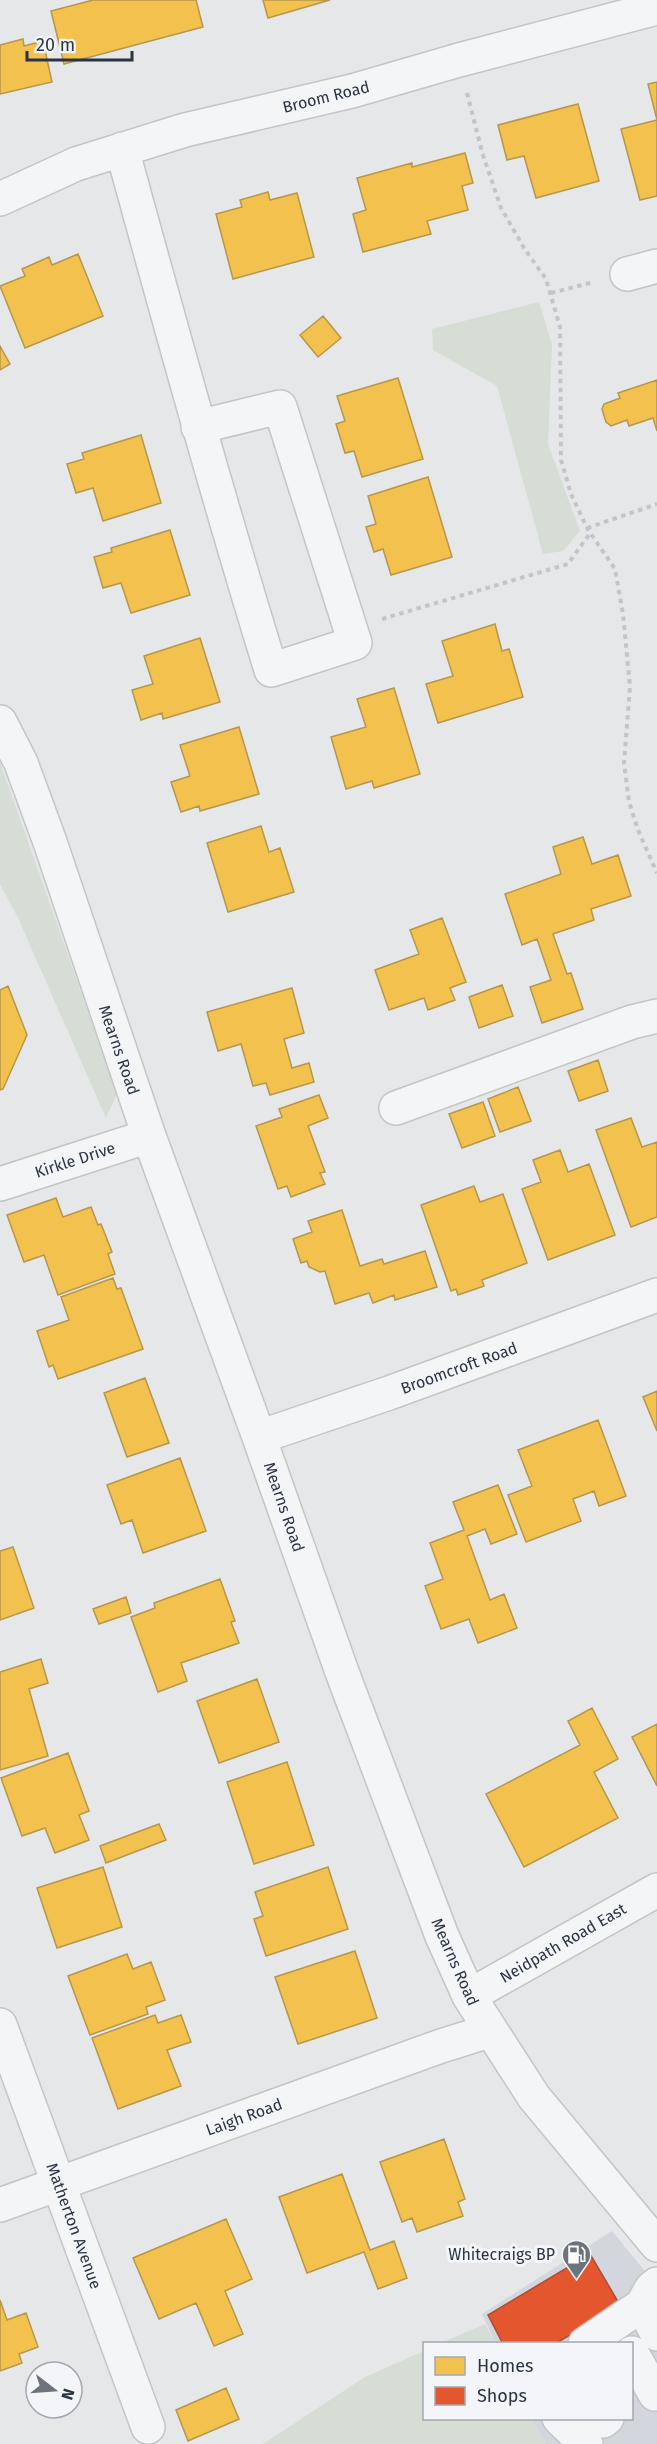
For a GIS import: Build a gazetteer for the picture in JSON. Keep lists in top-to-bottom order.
{
  "streets": {
    "street": [
      "Broom Road",
      "Mearns Road",
      "Kirkle Drive",
      "Broomcroft Road",
      "Neidpath Road East",
      "Laigh Road",
      "Matherton Avenue"
    ]
  },
  "crossings": [
    ["Mearns Road", "Kirkle Drive"],
    ["Mearns Road", "Broomcroft Road"],
    ["Mearns Road", "Neidpath Road East"],
    ["Mearns Road", "Laigh Road"],
    ["Laigh Road", "Matherton Avenue"]
  ],
  "places": {
    "fuel station": ["Whitecraigs BP"]
  },
  "legend": ["Homes", "Shops"],
  "scale_bar": "20 m",
  "north": "right"
}
